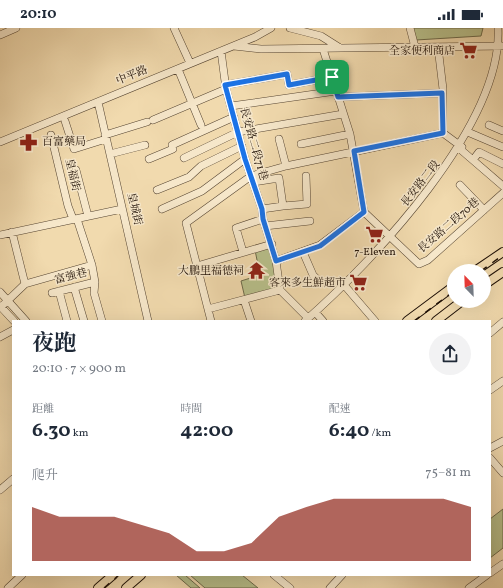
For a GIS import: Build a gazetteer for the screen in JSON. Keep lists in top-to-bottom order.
{
  "streets": {
    "street": [
      "中平路",
      "長安路二段71巷",
      "皇福街",
      "長安路二段",
      "皇城街",
      "長安路二段70巷",
      "富強巷"
    ]
  },
  "crossings": [
    ["中平路", "長安路二段71巷"],
    ["中平路", "皇城街"],
    ["皇福街", "富強巷"],
    ["長安路二段", "長安路二段70巷"]
  ],
  "places": {
    "supermarket": ["全家便利商店", "7-Eleven", "客來多生鮮超市"],
    "pharmacy": ["百富藥局"],
    "temple": ["大鵬里福德祠"]
  },
  "north": "top left",
  "page": {
    "status": "20:10",
    "heading": ["夜跑", "20:10 · 7 × 900 m"],
    "stats": [
      ["距離", "6.30 km"],
      ["時間", "42:00"],
      ["配速", "6:40 /km"]
    ],
    "chart": ["爬升", "75–81 m"]
  }
}
